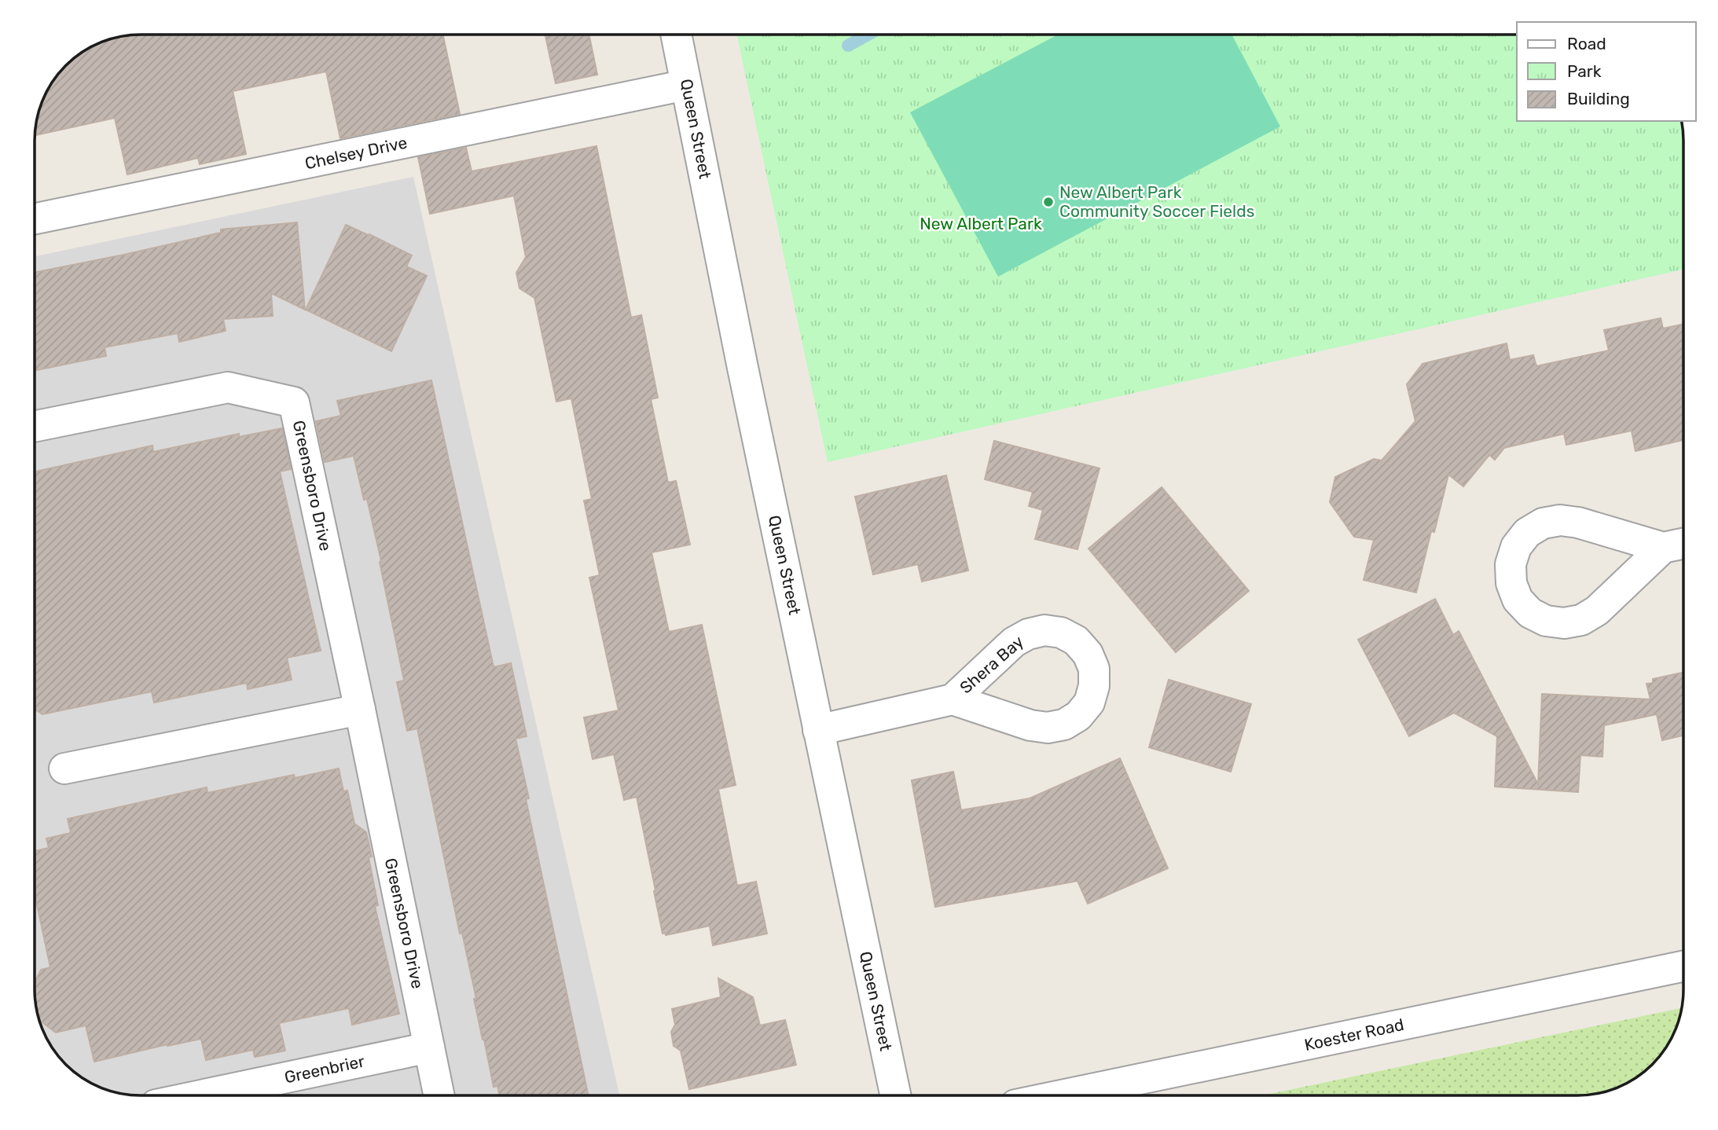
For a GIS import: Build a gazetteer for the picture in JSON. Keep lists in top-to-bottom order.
{
  "streets": {
    "street": [
      "Queen Street",
      "Chelsey Drive",
      "Greensboro Drive",
      "Shera Bay",
      "Koester Road",
      "Greenbrier"
    ]
  },
  "crossings": [
    ["Queen Street", "Chelsey Drive"],
    ["Queen Street", "Shera Bay"],
    ["Greensboro Drive", "Greenbrier"]
  ],
  "parks": ["New Albert Park"],
  "places": ["New Albert Park Community Soccer Fields"],
  "legend": ["Road", "Park", "Building"]
}
